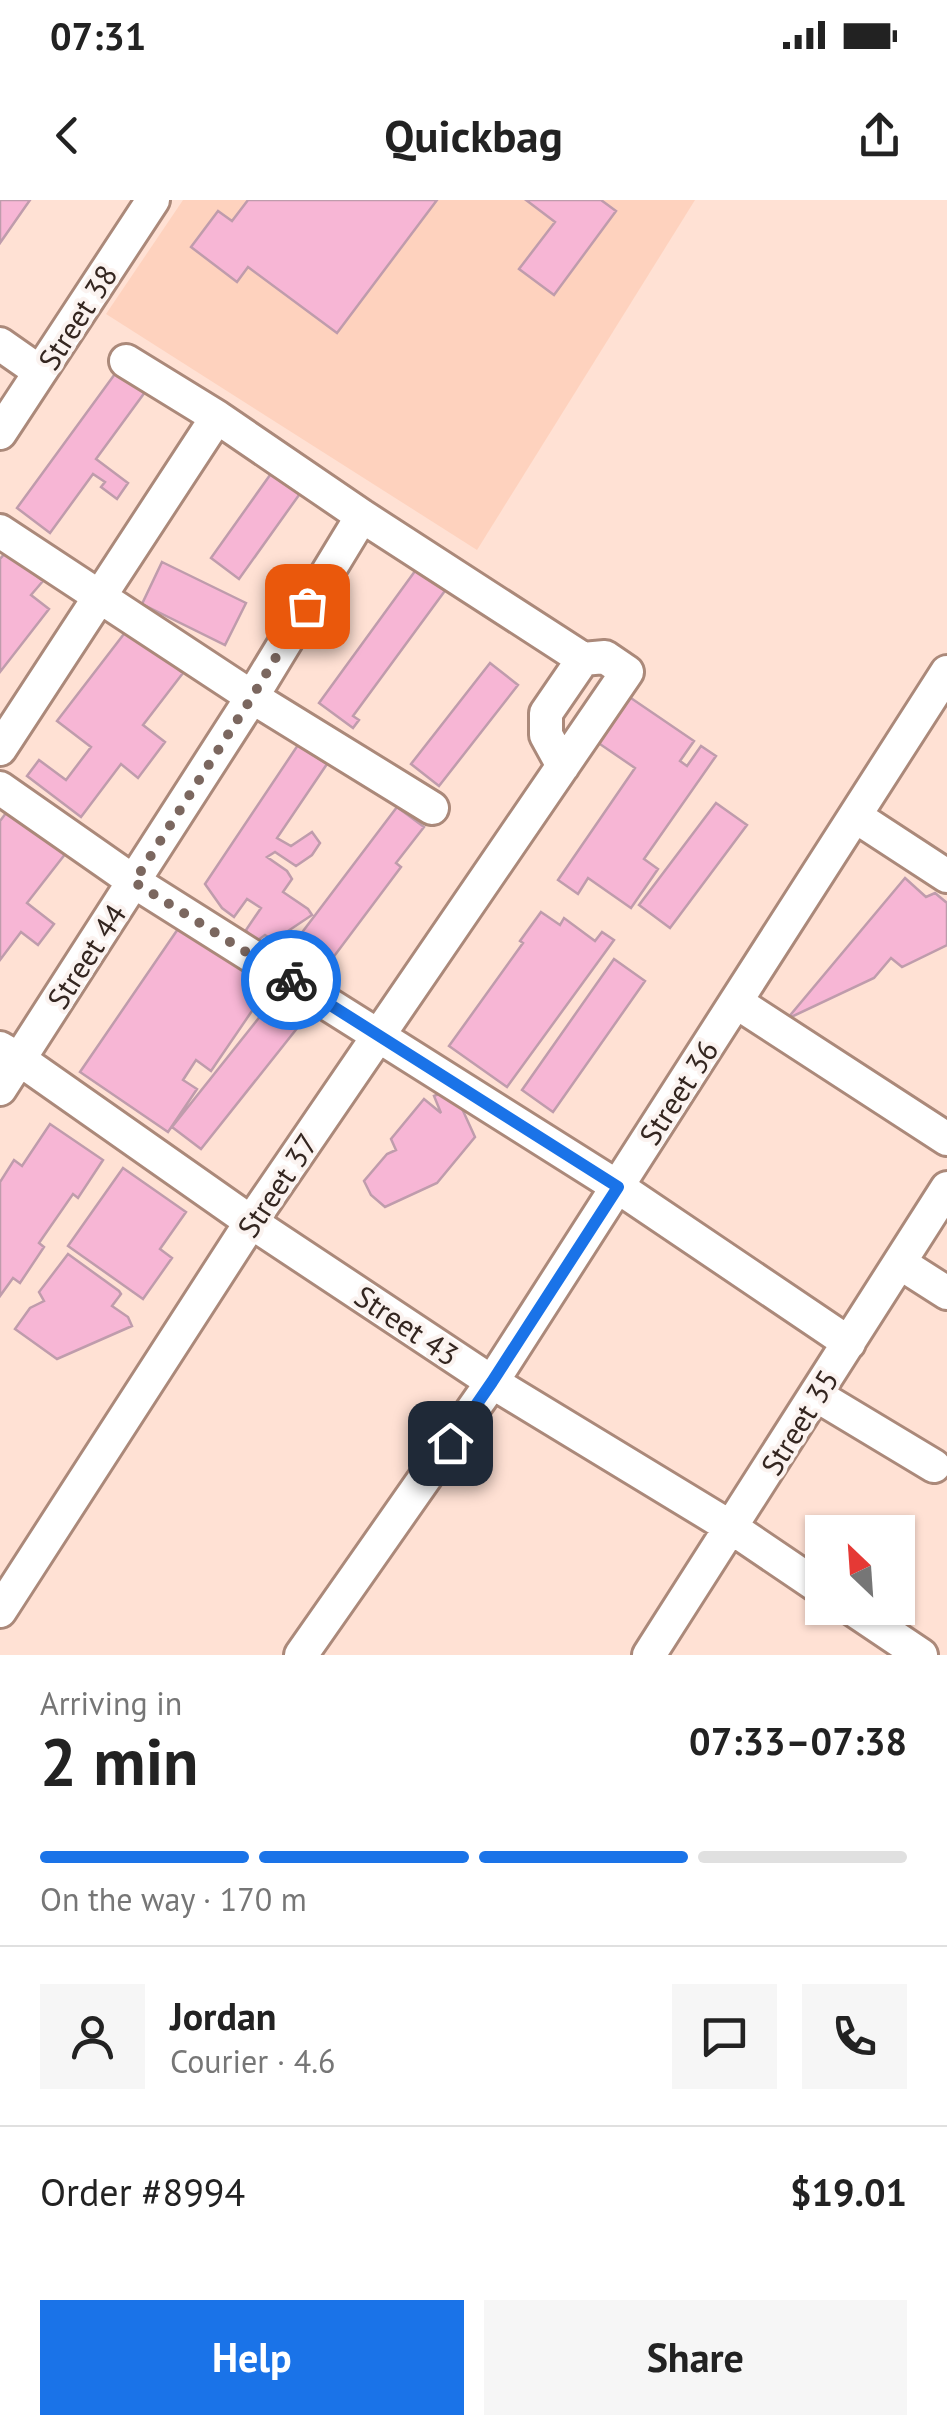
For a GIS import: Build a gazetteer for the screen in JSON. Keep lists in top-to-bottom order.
{
  "streets": {
    "street": [
      "Street 38",
      "Street 44",
      "Street 36",
      "Street 37",
      "Street 43",
      "Street 35"
    ]
  },
  "crossings": [
    ["Street 44", "Street 43"],
    ["Street 36", "Street 43"],
    ["Street 37", "Street 43"],
    ["Street 43", "Street 35"]
  ],
  "north": "top left",
  "page": {
    "status": "07:31",
    "header": "Quickbag",
    "heading": ["2 min", "Arriving in", "07:33–07:38"],
    "panel": [
      "Jordan",
      "Courier · 4.6",
      "Order #8994",
      "$19.01"
    ],
    "bar": "On the way · 170 m",
    "buttons": ["Help", "Share"]
  }
}
